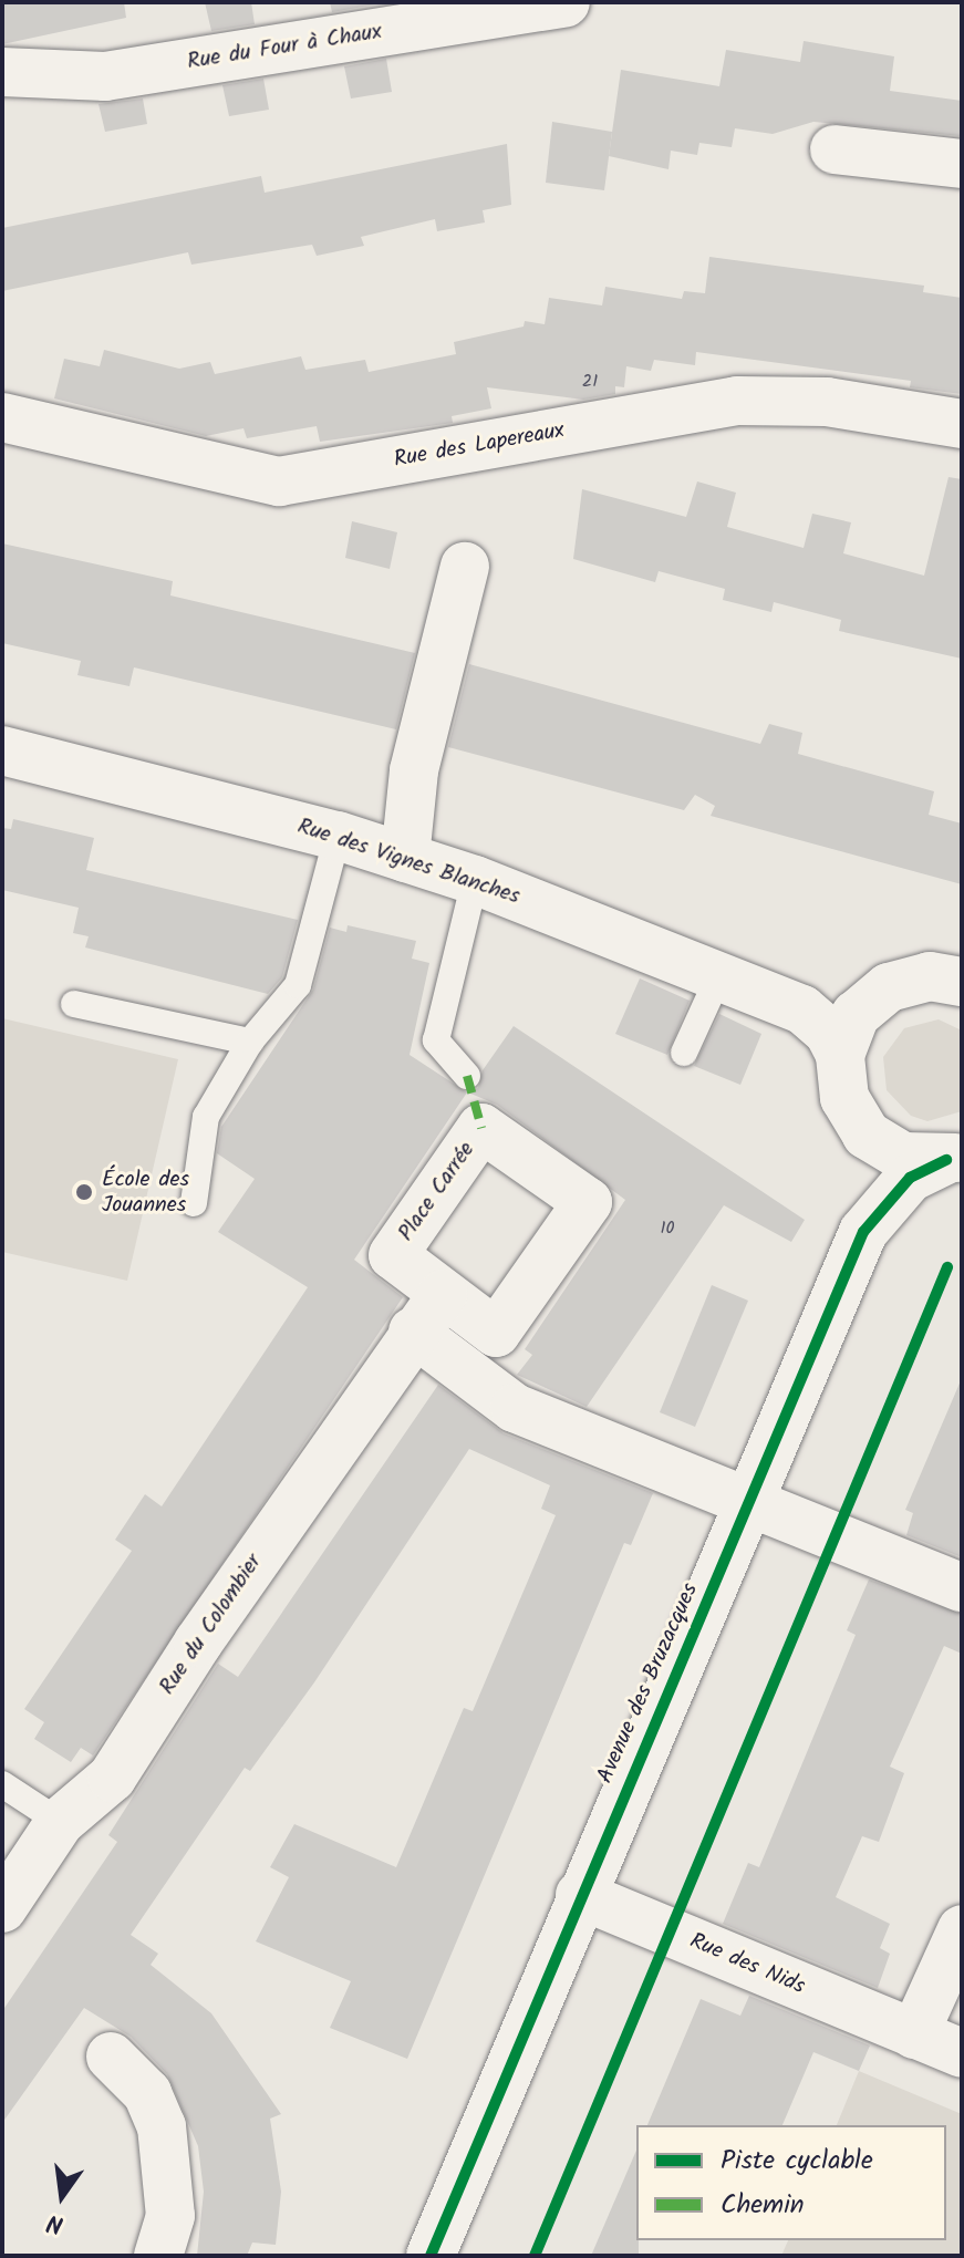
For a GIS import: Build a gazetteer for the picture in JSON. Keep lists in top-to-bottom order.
{
  "streets": {
    "street": [
      "Rue du Four à Chaux",
      "Rue des Lapereaux",
      "Rue des Vignes Blanches",
      "Rue du Colombier",
      "Avenue des Bruzacques",
      "Rue des Nids"
    ]
  },
  "crossings": [
    ["Rue des Vignes Blanches", "Avenue des Bruzacques"],
    ["Avenue des Bruzacques", "Rue des Nids"]
  ],
  "places": ["École des Jouannes"],
  "house_numbers": ["21", "10"],
  "legend": ["Piste cyclable", "Chemin"],
  "north": "bottom"
}
